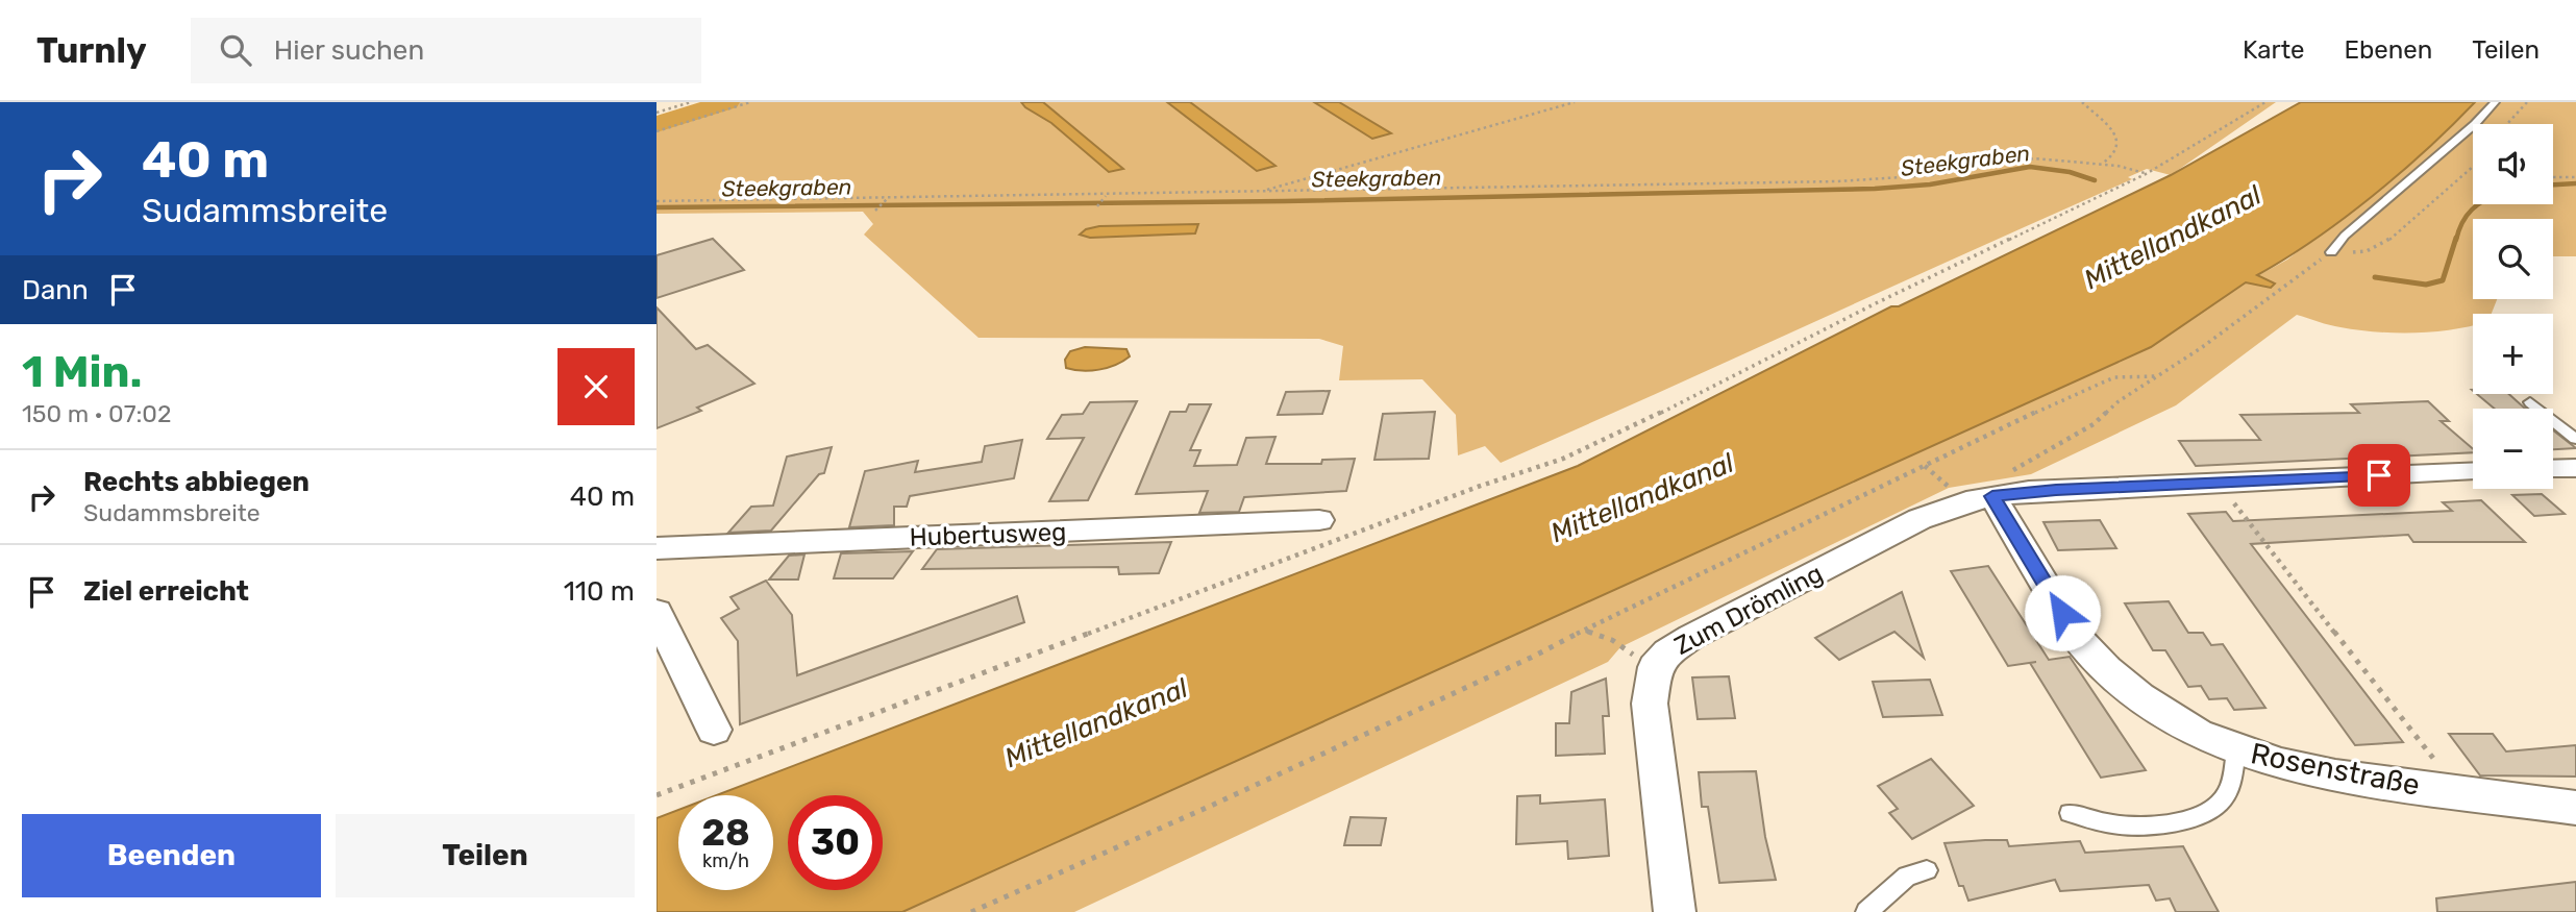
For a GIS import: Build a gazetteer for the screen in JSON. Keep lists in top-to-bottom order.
{
  "streets": {
    "street": ["Hubertusweg", "Zum Drömling", "Rosenstraße"]
  },
  "crossings": [
    ["Zum Drömling", "Rosenstraße"]
  ],
  "water": ["Steekgraben", "Mittellandkanal"],
  "page": {
    "header": "Turnly",
    "search": "Hier suchen",
    "nav": ["Karte", "Ebenen", "Teilen"],
    "turn": ["40 m", "Sudammsbreite"],
    "map_buttons": ["+", "−"],
    "then": "Dann",
    "heading": ["1 Min.", "150 m · 07:02"],
    "list": [
      {
        "name": "Rechts abbiegen",
        "note": "Sudammsbreite",
        "value": "40 m"
      },
      {
        "name": "Ziel erreicht",
        "value": "110 m"
      }
    ],
    "speed": "28 km/h",
    "limit": "30",
    "buttons": ["Beenden", "Teilen"]
  }
}
